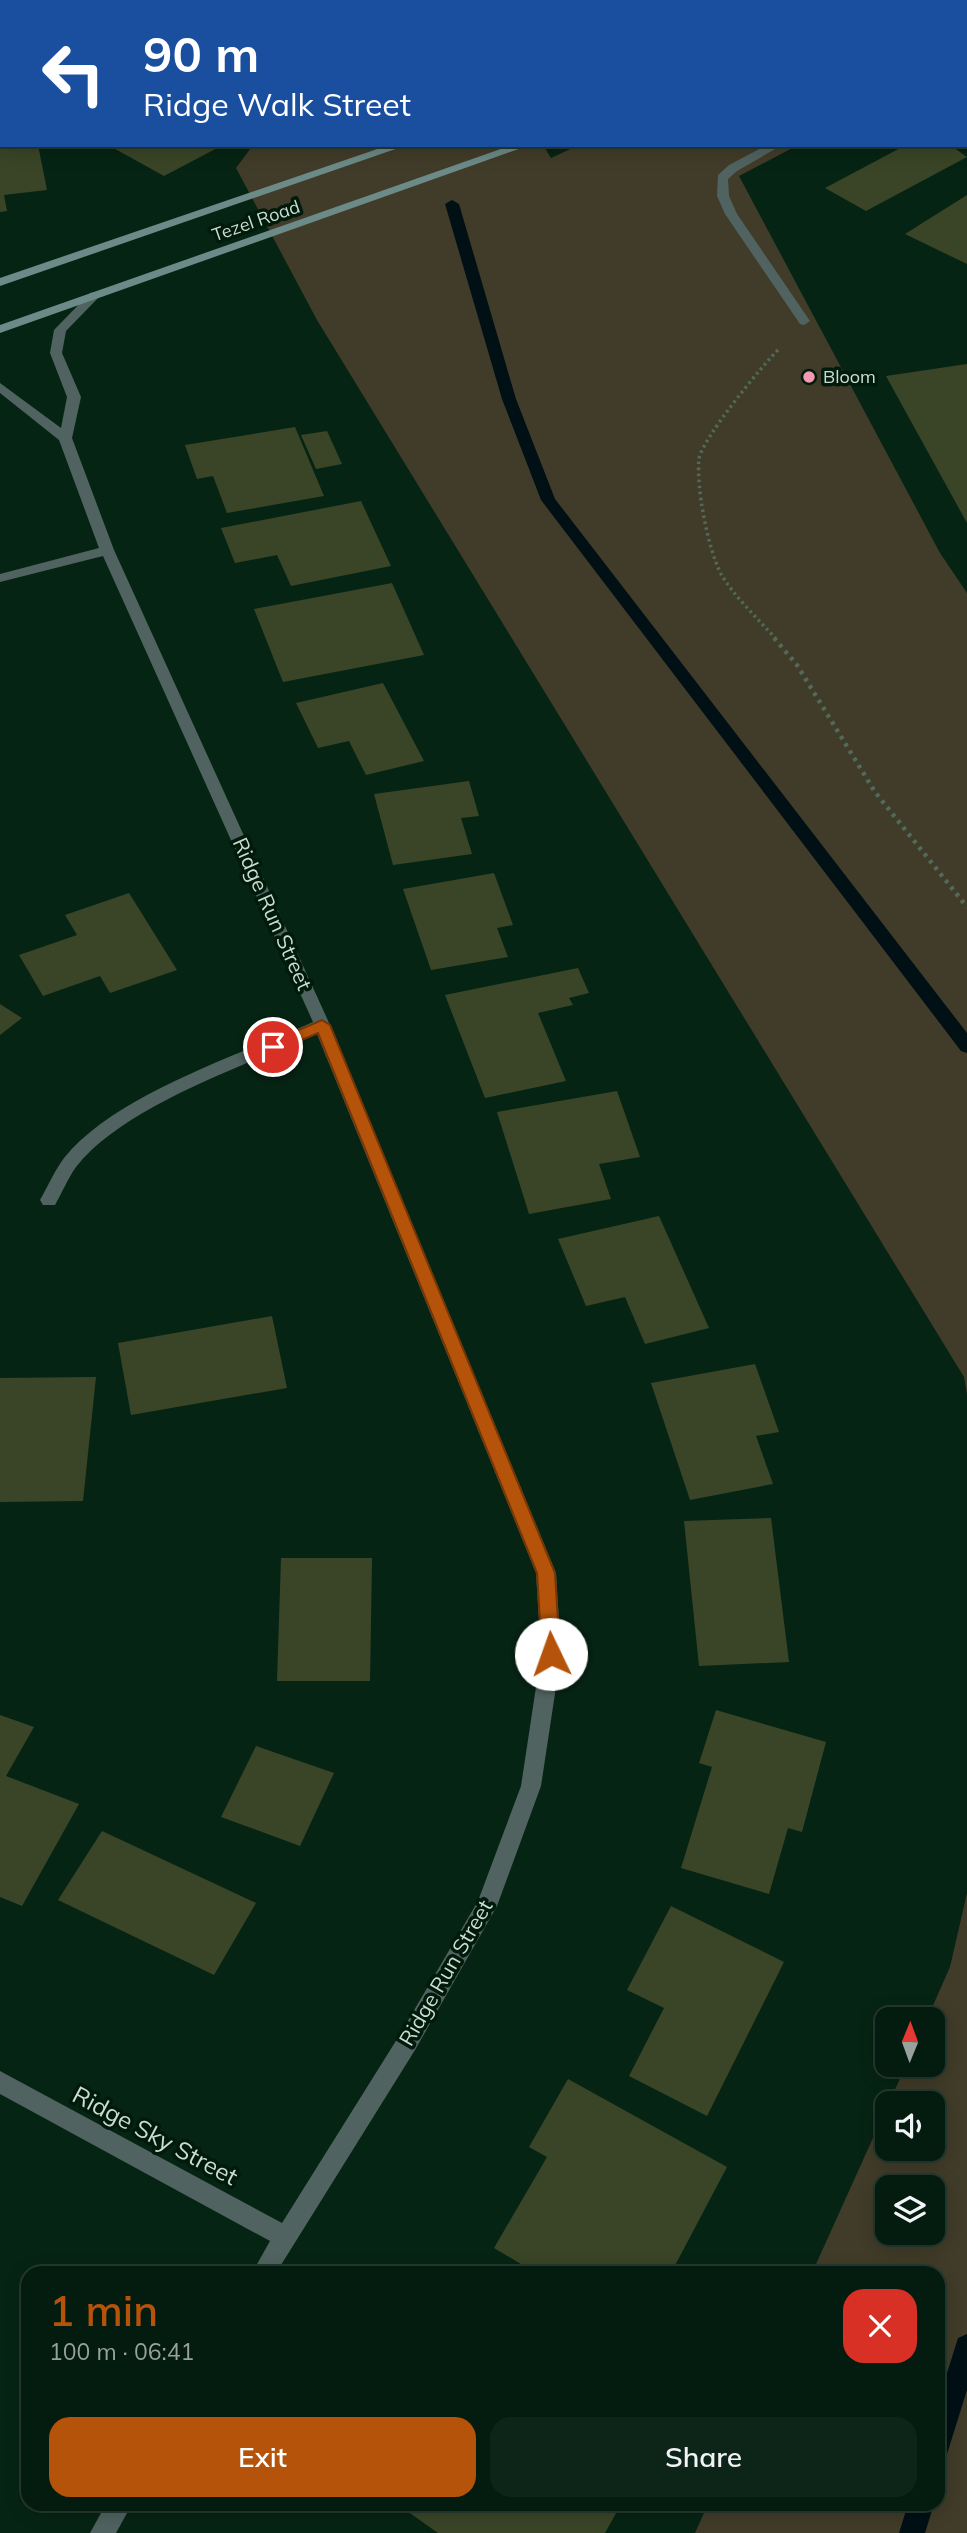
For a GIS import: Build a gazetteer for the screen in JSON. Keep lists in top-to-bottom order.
{
  "streets": {
    "main road": ["Tezel Road"],
    "street": ["Ridge Run Street", "Ridge Sky Street"]
  },
  "crossings": [
    ["Ridge Run Street", "Ridge Sky Street"]
  ],
  "places": ["Bloom"],
  "north": "top",
  "page": {
    "turn": ["90 m", "Ridge Walk Street"],
    "heading": ["1 min", "100 m · 06:41"],
    "buttons": ["Exit", "Share"]
  }
}
